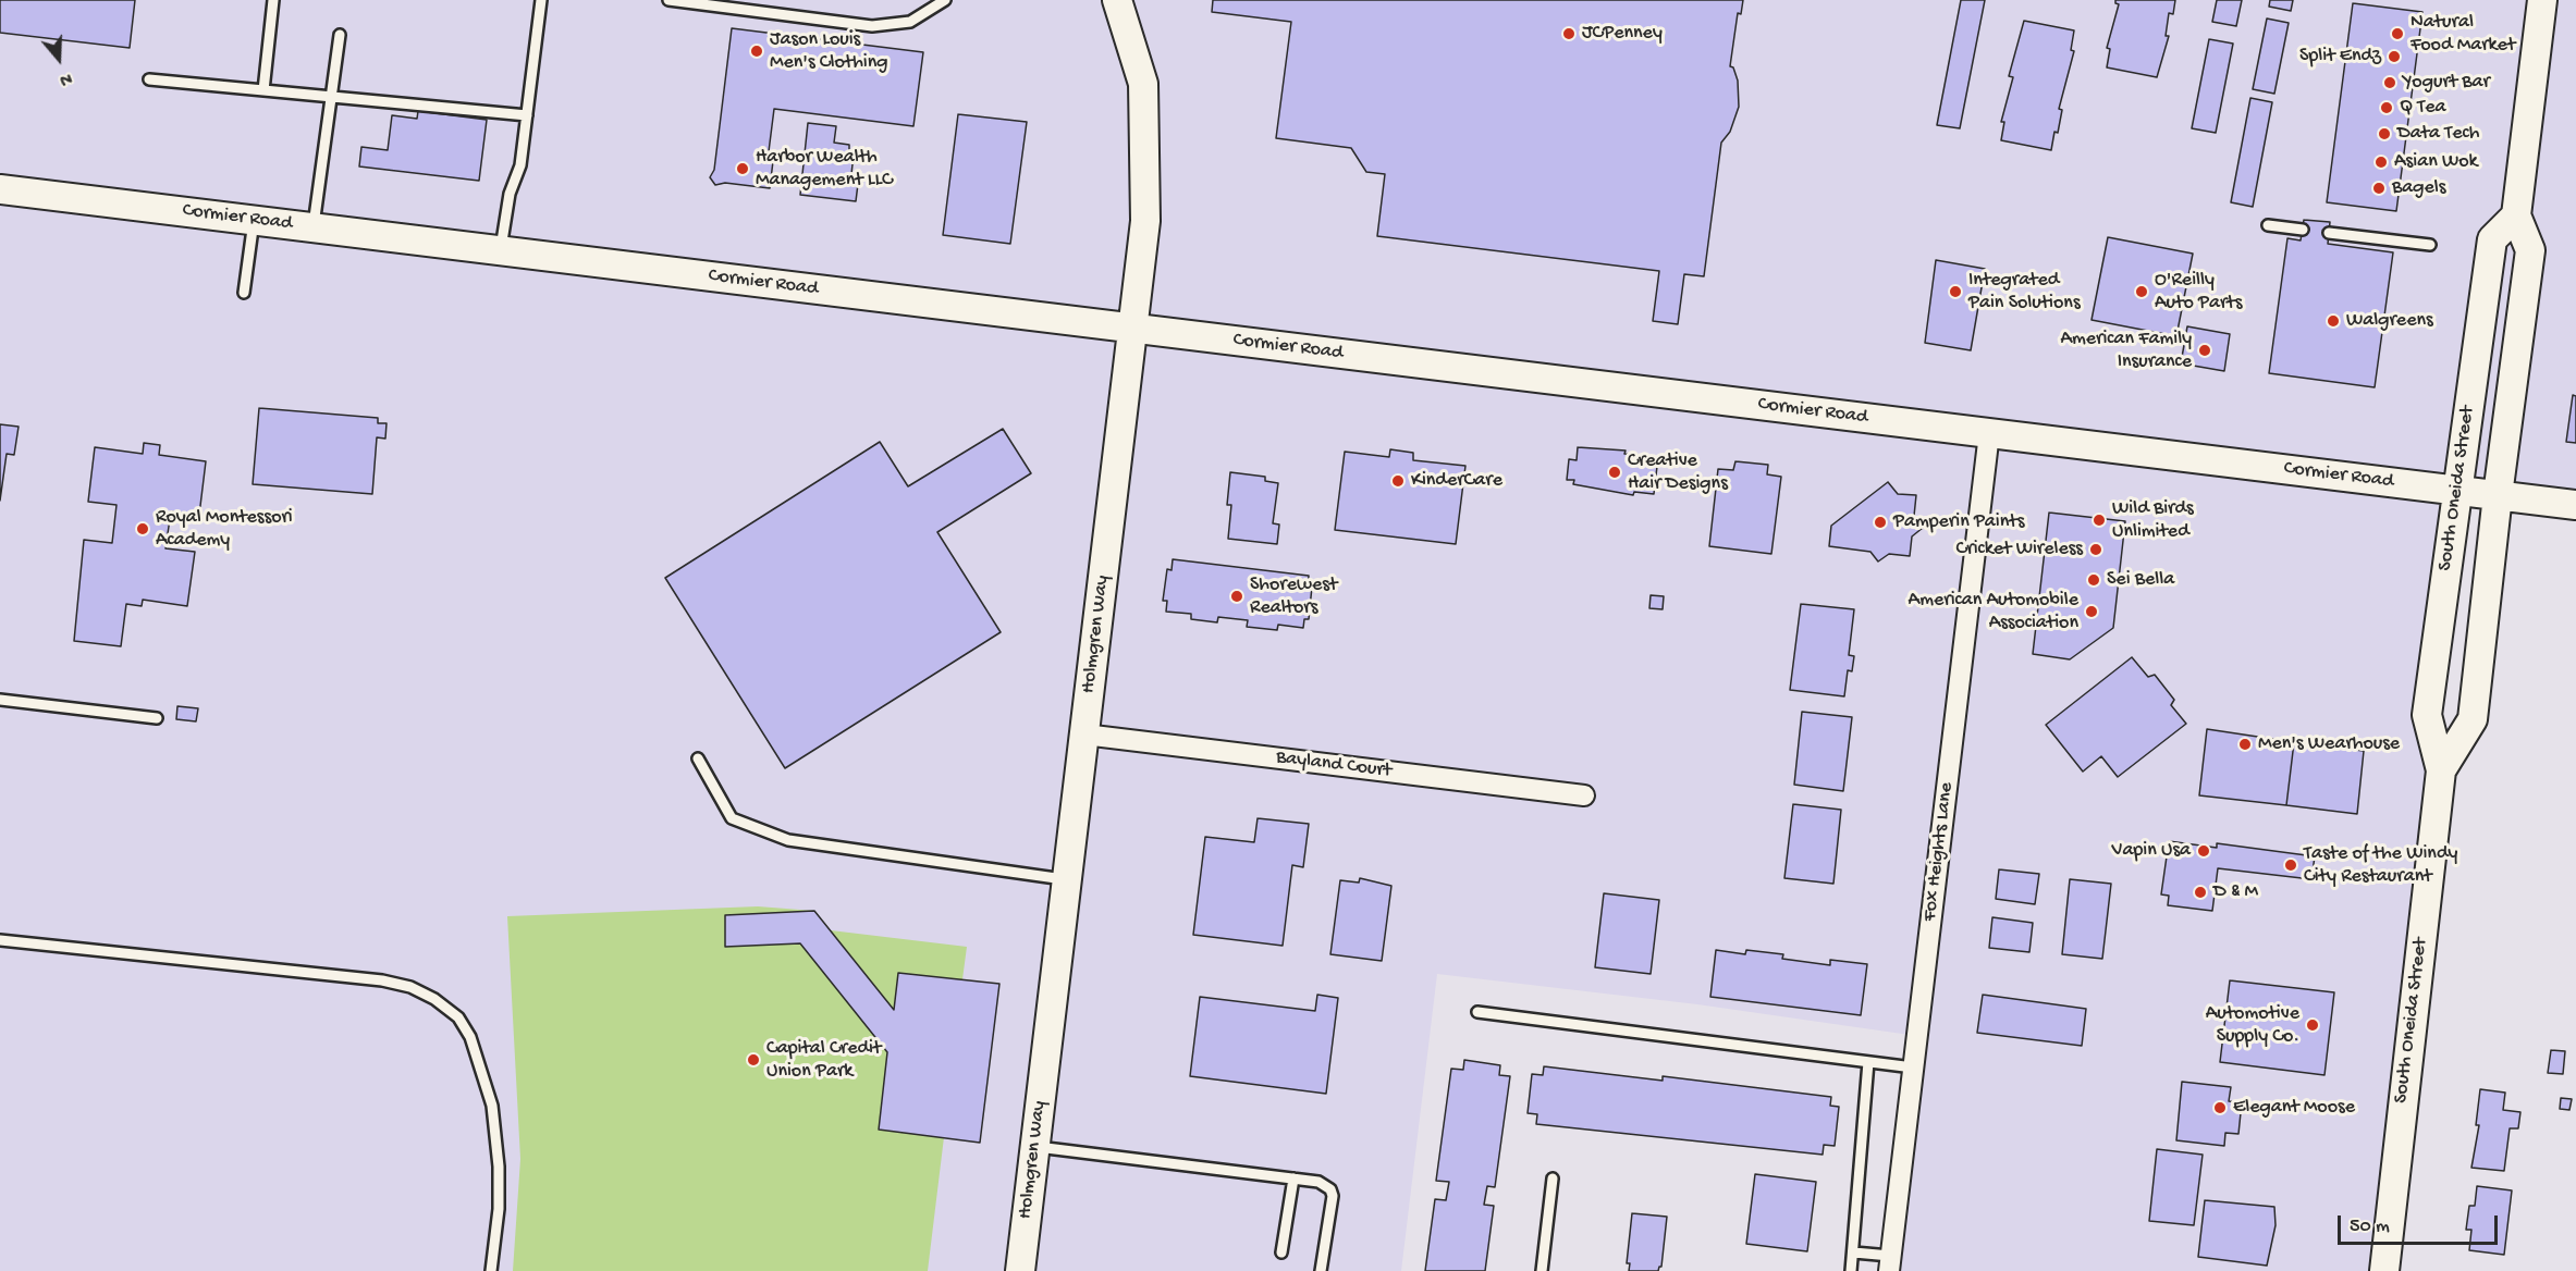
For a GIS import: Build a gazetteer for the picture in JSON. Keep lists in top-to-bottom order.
{
  "streets": {
    "street": [
      "Cormier Road",
      "South Oneida Street",
      "Holmgren Way",
      "Bayland Court",
      "Fox Heights Lane"
    ]
  },
  "crossings": [
    ["Cormier Road", "South Oneida Street"],
    ["Cormier Road", "Holmgren Way"],
    ["Cormier Road", "Fox Heights Lane"],
    ["Holmgren Way", "Bayland Court"]
  ],
  "places": [
    "JCPenney",
    "Natural Food Market",
    "Jason Louis Men's Clothing",
    "Split Endz",
    "Yogurt Bar",
    "Q Tea",
    "Data Tech",
    "Asian Wok",
    "Harbor Wealth Management LLC",
    "Bagels",
    "Integrated Pain Solutions",
    "O'Reilly Auto Parts",
    "Walgreens",
    "American Family Insurance",
    "Creative Hair Designs",
    "KinderCare",
    "Wild Birds Unlimited",
    "Pamperin Paints",
    "Royal Montessori Academy",
    "Cricket Wireless",
    "Sei Bella",
    "Shorewest Realtors",
    "American Automobile Association",
    "Men's Wearhouse",
    "Vapin Usa",
    "Taste of the Windy City Restaurant",
    "D & M",
    "Automotive Supply Co.",
    "Capital Credit Union Park",
    "Elegant Moose"
  ],
  "scale_bar": "50 m",
  "north": "bottom"
}
